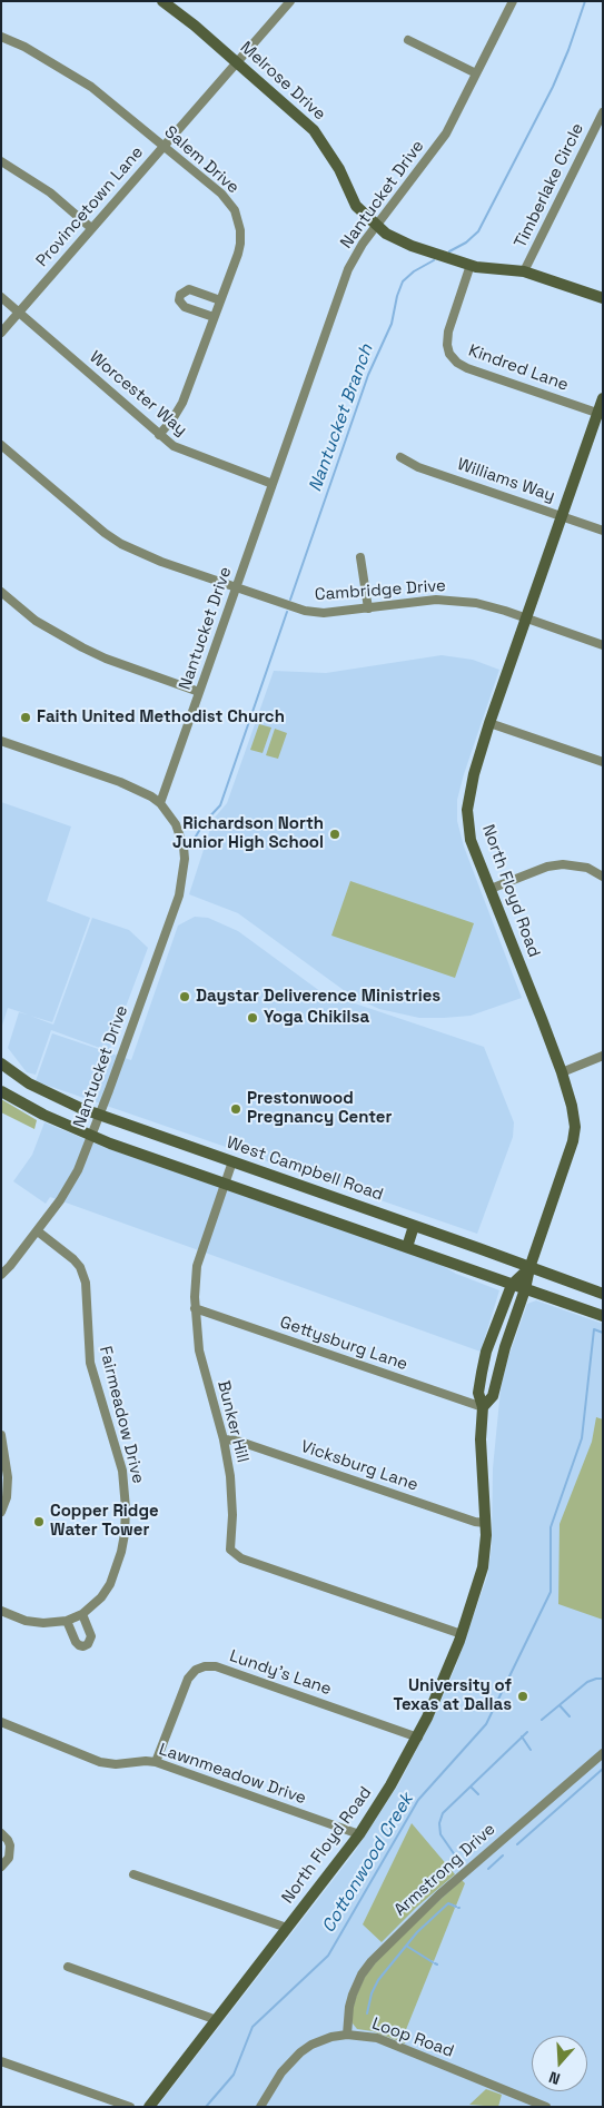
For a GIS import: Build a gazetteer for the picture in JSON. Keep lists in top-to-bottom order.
{
  "streets": {
    "street": [
      "Melrose Drive",
      "Salem Drive",
      "Timberlake Circle",
      "Nantucket Drive",
      "Provincetown Lane",
      "Kindred Lane",
      "Worcester Way",
      "Williams Way",
      "Cambridge Drive",
      "North Floyd Road",
      "West Campbell Road",
      "Gettysburg Lane",
      "Fairmeadow Drive",
      "Bunker Hill",
      "Vicksburg Lane",
      "Lundy's Lane",
      "Lawnmeadow Drive",
      "Armstrong Drive",
      "Loop Road"
    ]
  },
  "crossings": [
    ["Melrose Drive", "Timberlake Circle"],
    ["Melrose Drive", "Nantucket Drive"],
    ["Melrose Drive", "Provincetown Lane"],
    ["Melrose Drive", "Kindred Lane"],
    ["Salem Drive", "Provincetown Lane"],
    ["Salem Drive", "Worcester Way"],
    ["Nantucket Drive", "Worcester Way"],
    ["Nantucket Drive", "Cambridge Drive"],
    ["Nantucket Drive", "West Campbell Road"],
    ["Nantucket Drive", "Fairmeadow Drive"],
    ["Provincetown Lane", "Worcester Way"],
    ["Kindred Lane", "North Floyd Road"],
    ["Williams Way", "North Floyd Road"],
    ["Cambridge Drive", "North Floyd Road"],
    ["North Floyd Road", "West Campbell Road"],
    ["North Floyd Road", "Gettysburg Lane"],
    ["North Floyd Road", "Bunker Hill"],
    ["North Floyd Road", "Vicksburg Lane"],
    ["North Floyd Road", "Lundy's Lane"],
    ["North Floyd Road", "Lawnmeadow Drive"],
    ["West Campbell Road", "Bunker Hill"],
    ["Gettysburg Lane", "Bunker Hill"],
    ["Bunker Hill", "Vicksburg Lane"],
    ["Lundy's Lane", "Lawnmeadow Drive"],
    ["Armstrong Drive", "Loop Road"]
  ],
  "water": ["Nantucket Branch", "Cottonwood Creek"],
  "places": [
    "Faith United Methodist Church",
    "Richardson North Junior High School",
    "Daystar Deliverence Ministries",
    "Yoga Chikilsa",
    "Prestonwood Pregnancy Center",
    "Copper Ridge Water Tower",
    "University of Texas at Dallas"
  ],
  "north": "bottom"
}
